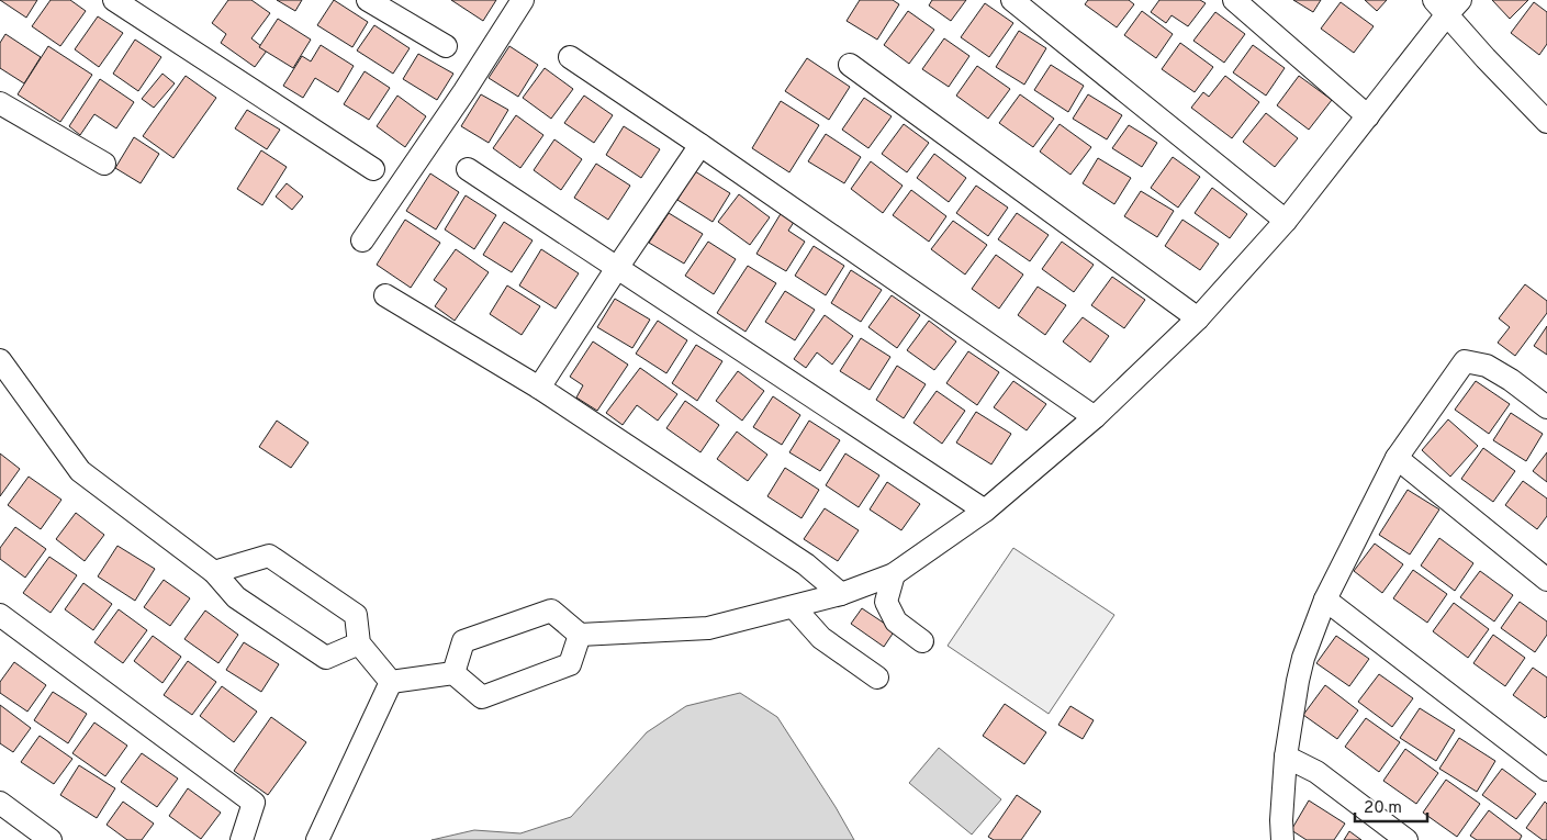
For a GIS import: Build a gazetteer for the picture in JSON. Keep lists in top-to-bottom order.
{
  "scale_bar": "20 m"
}
